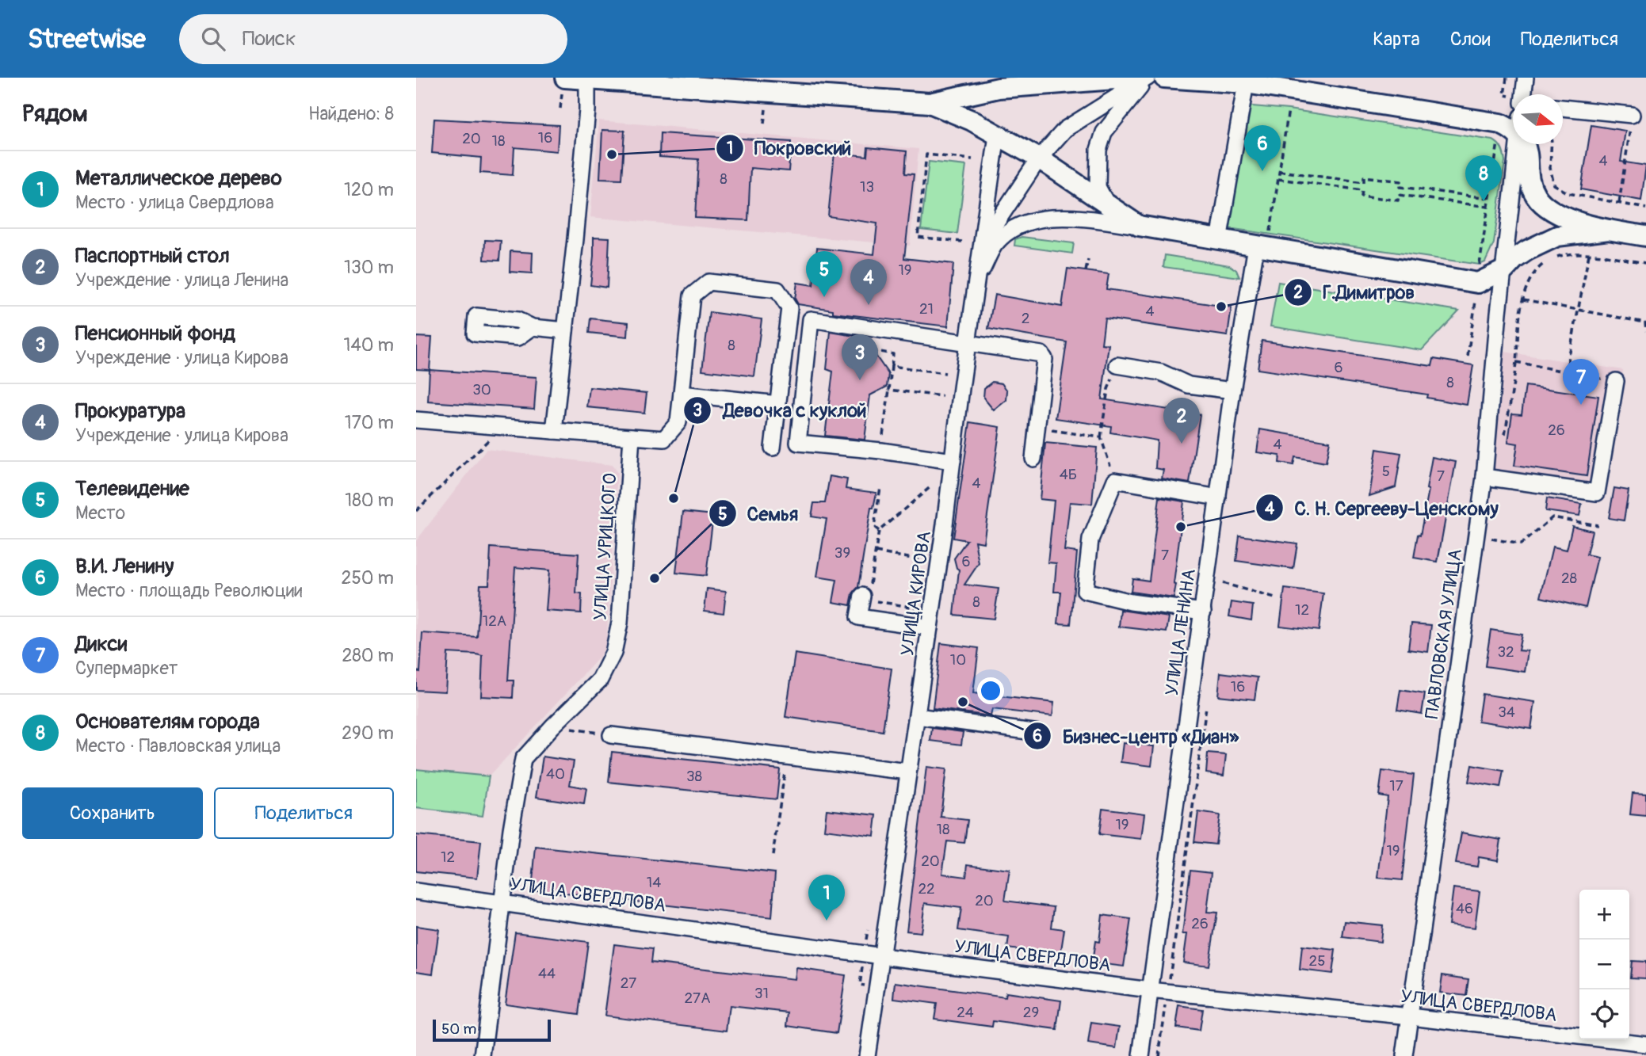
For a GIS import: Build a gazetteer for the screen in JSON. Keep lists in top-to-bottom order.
{
  "streets": {
    "street": [
      "УЛИЦА УРИЦКОГО",
      "УЛИЦА КИРОВА",
      "УЛИЦА ЛЕНИНА",
      "ПАВЛОВСКАЯ УЛИЦА",
      "УЛИЦА СВЕРДЛОВА"
    ]
  },
  "crossings": [
    ["УЛИЦА УРИЦКОГО", "УЛИЦА СВЕРДЛОВА"],
    ["УЛИЦА КИРОВА", "УЛИЦА СВЕРДЛОВА"],
    ["УЛИЦА ЛЕНИНА", "УЛИЦА СВЕРДЛОВА"],
    ["ПАВЛОВСКАЯ УЛИЦА", "УЛИЦА СВЕРДЛОВА"]
  ],
  "places": [
    "Покровский",
    "Г.Димитров",
    "Девочка с куклой",
    "С. Н. Сергееву-Ценскому",
    "Семья",
    "Бизнес-центр «Диан»"
  ],
  "house_numbers": [
    "16",
    "20",
    "18",
    "4",
    "8",
    "13",
    "19",
    "21",
    "4",
    "2",
    "8",
    "6",
    "8",
    "30",
    "26",
    "4",
    "5",
    "4Б",
    "7",
    "4",
    "39",
    "7",
    "6",
    "28",
    "8",
    "12",
    "12А",
    "32",
    "10",
    "16",
    "34",
    "40",
    "38",
    "17",
    "19",
    "18",
    "19",
    "12",
    "20",
    "14",
    "22",
    "20",
    "46",
    "26",
    "25",
    "44",
    "27",
    "31",
    "27А",
    "24",
    "29"
  ],
  "scale_bar": "50 m",
  "north": "right",
  "page": {
    "header": "Streetwise",
    "search": "Поиск",
    "nav": ["Карта", "Слои", "Поделиться"],
    "heading": ["Рядом", "Найдено: 8"],
    "pins": [
      "6",
      "8",
      "5",
      "4",
      "3",
      "7",
      "2",
      "1"
    ],
    "list": [
      {
        "mark": "1",
        "name": "Металлическое дерево",
        "note": "Место · улица Свердлова",
        "value": "120 m"
      },
      {
        "mark": "2",
        "name": "Паспортный стол",
        "note": "Учреждение · улица Ленина",
        "value": "130 m"
      },
      {
        "mark": "3",
        "name": "Пенсионный фонд",
        "note": "Учреждение · улица Кирова",
        "value": "140 m"
      },
      {
        "mark": "4",
        "name": "Прокуратура",
        "note": "Учреждение · улица Кирова",
        "value": "170 m"
      },
      {
        "mark": "5",
        "name": "Телевидение",
        "note": "Место",
        "value": "180 m"
      },
      {
        "mark": "6",
        "name": "В.И. Ленину",
        "note": "Место · площадь Революции",
        "value": "250 m"
      },
      {
        "mark": "7",
        "name": "Дикси",
        "note": "Супермаркет",
        "value": "280 m"
      },
      {
        "mark": "8",
        "name": "Основателям города",
        "note": "Место · Павловская улица",
        "value": "290 m"
      }
    ],
    "buttons": ["Сохранить", "Поделиться"],
    "map_buttons": ["+", "−"],
    "scale": "50 m"
  }
}
